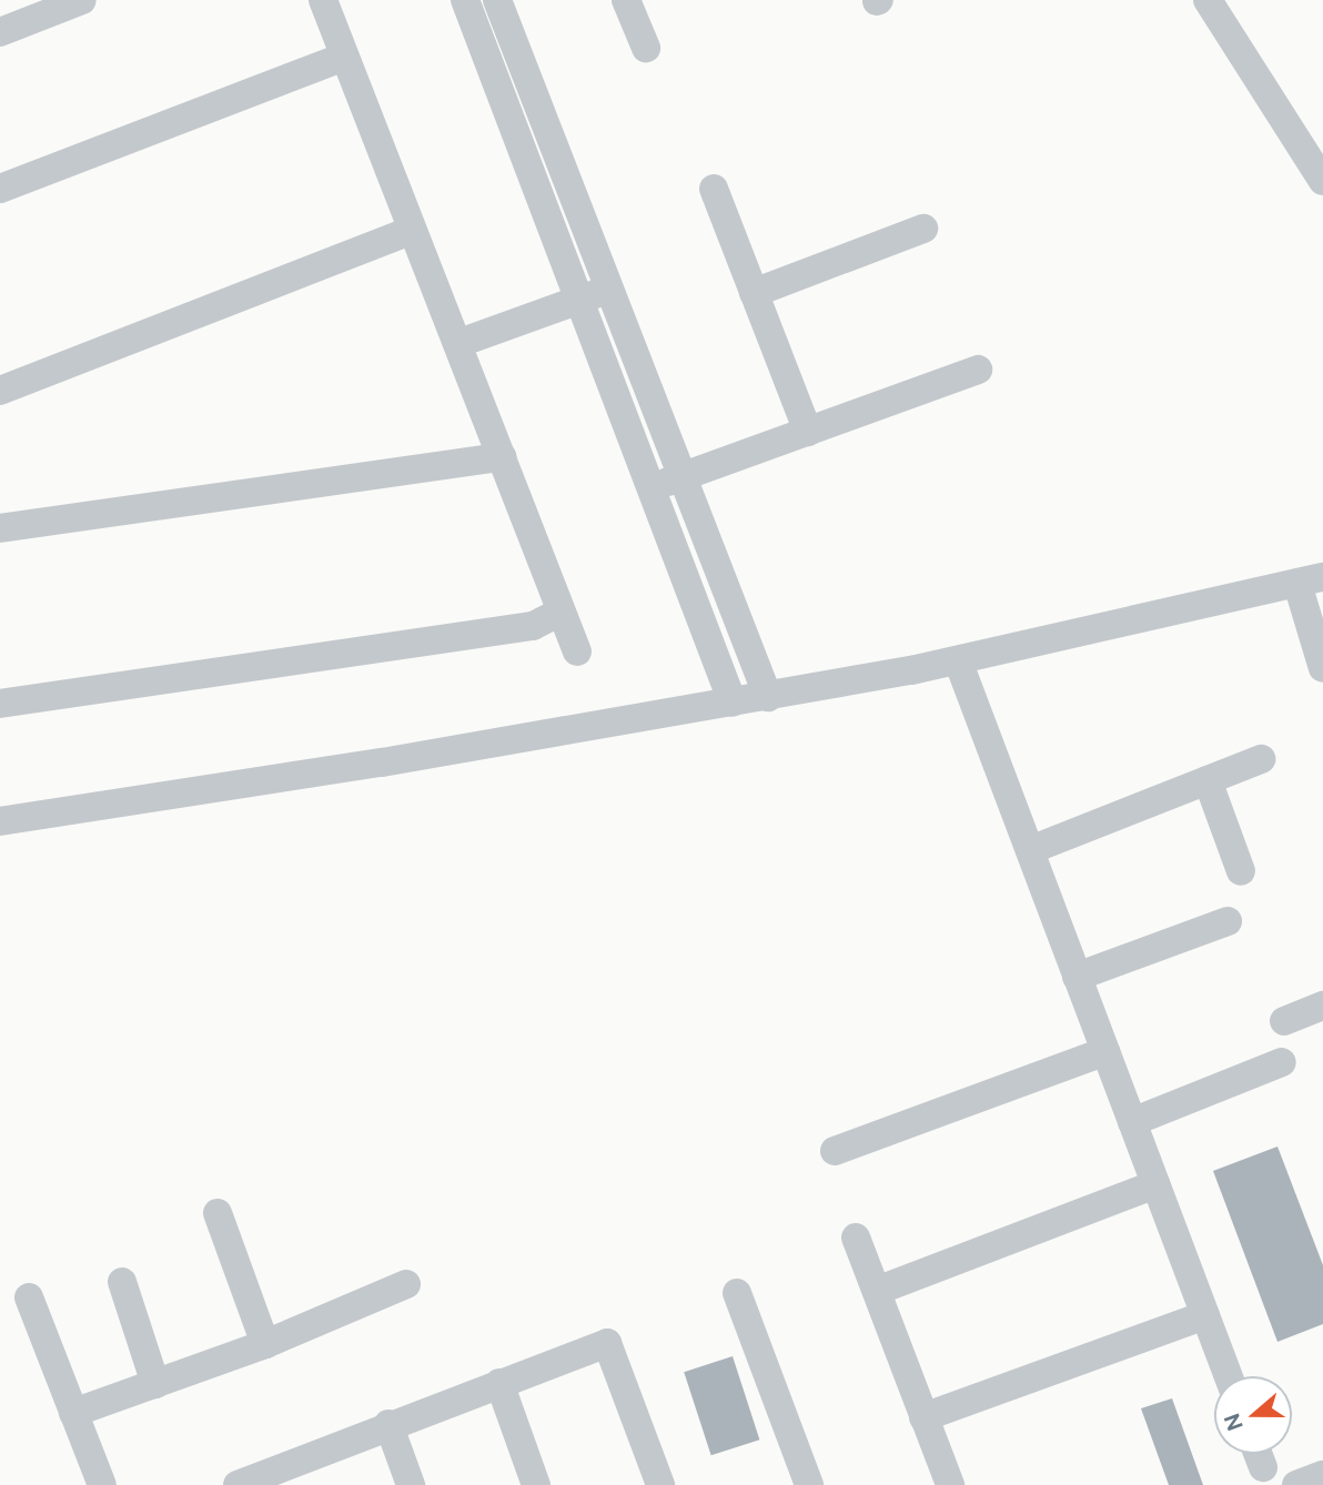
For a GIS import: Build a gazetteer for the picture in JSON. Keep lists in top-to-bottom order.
{
  "north": "left"
}
